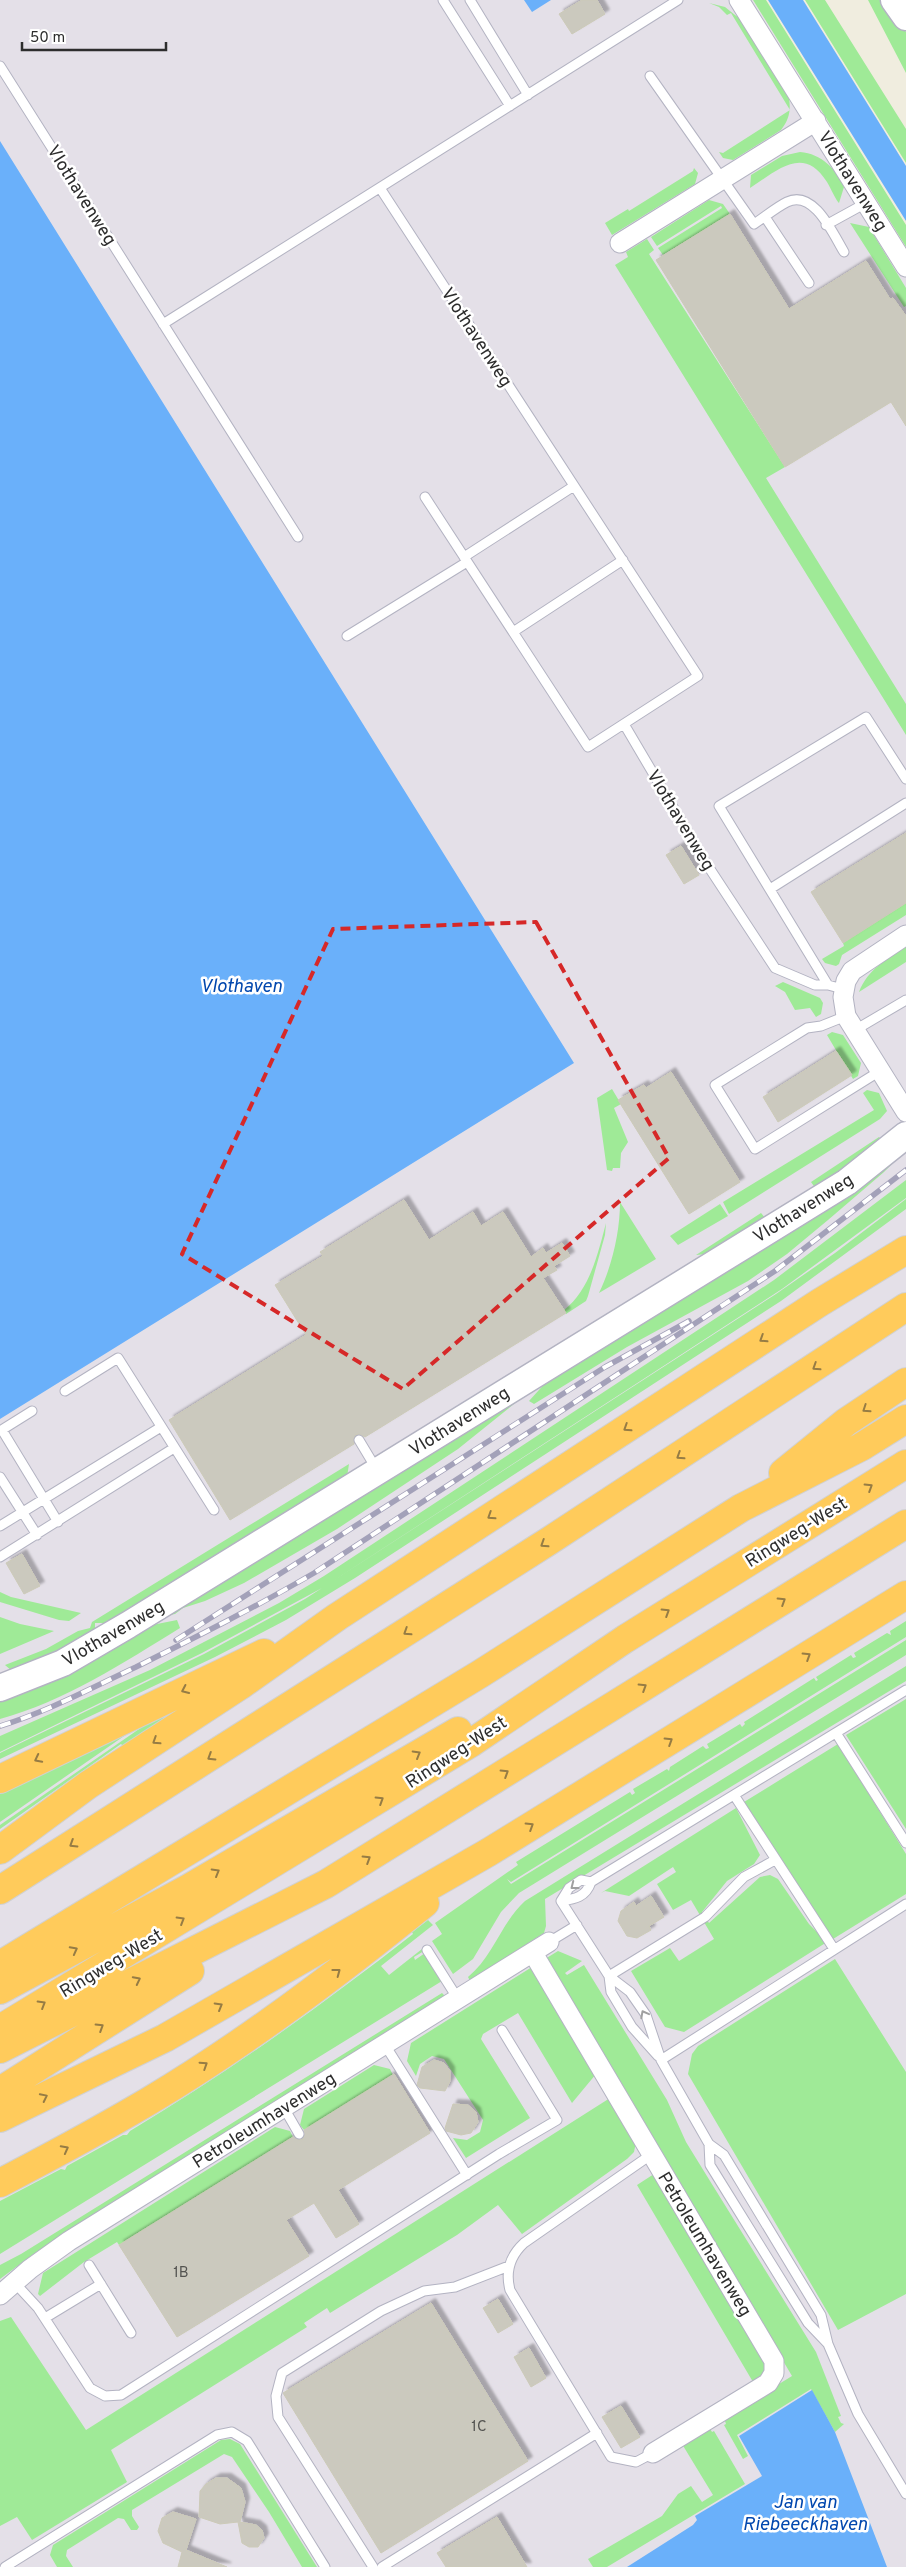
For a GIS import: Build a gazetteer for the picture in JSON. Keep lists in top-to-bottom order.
{
  "streets": {
    "highway": ["Ringweg-West"],
    "main road": ["Vlothavenweg"],
    "street": ["Petroleumhavenweg"]
  },
  "water": ["Vlothaven", "Jan van Riebeeckhaven"],
  "house_numbers": ["1B", "1C"],
  "scale_bar": "50 m"
}
